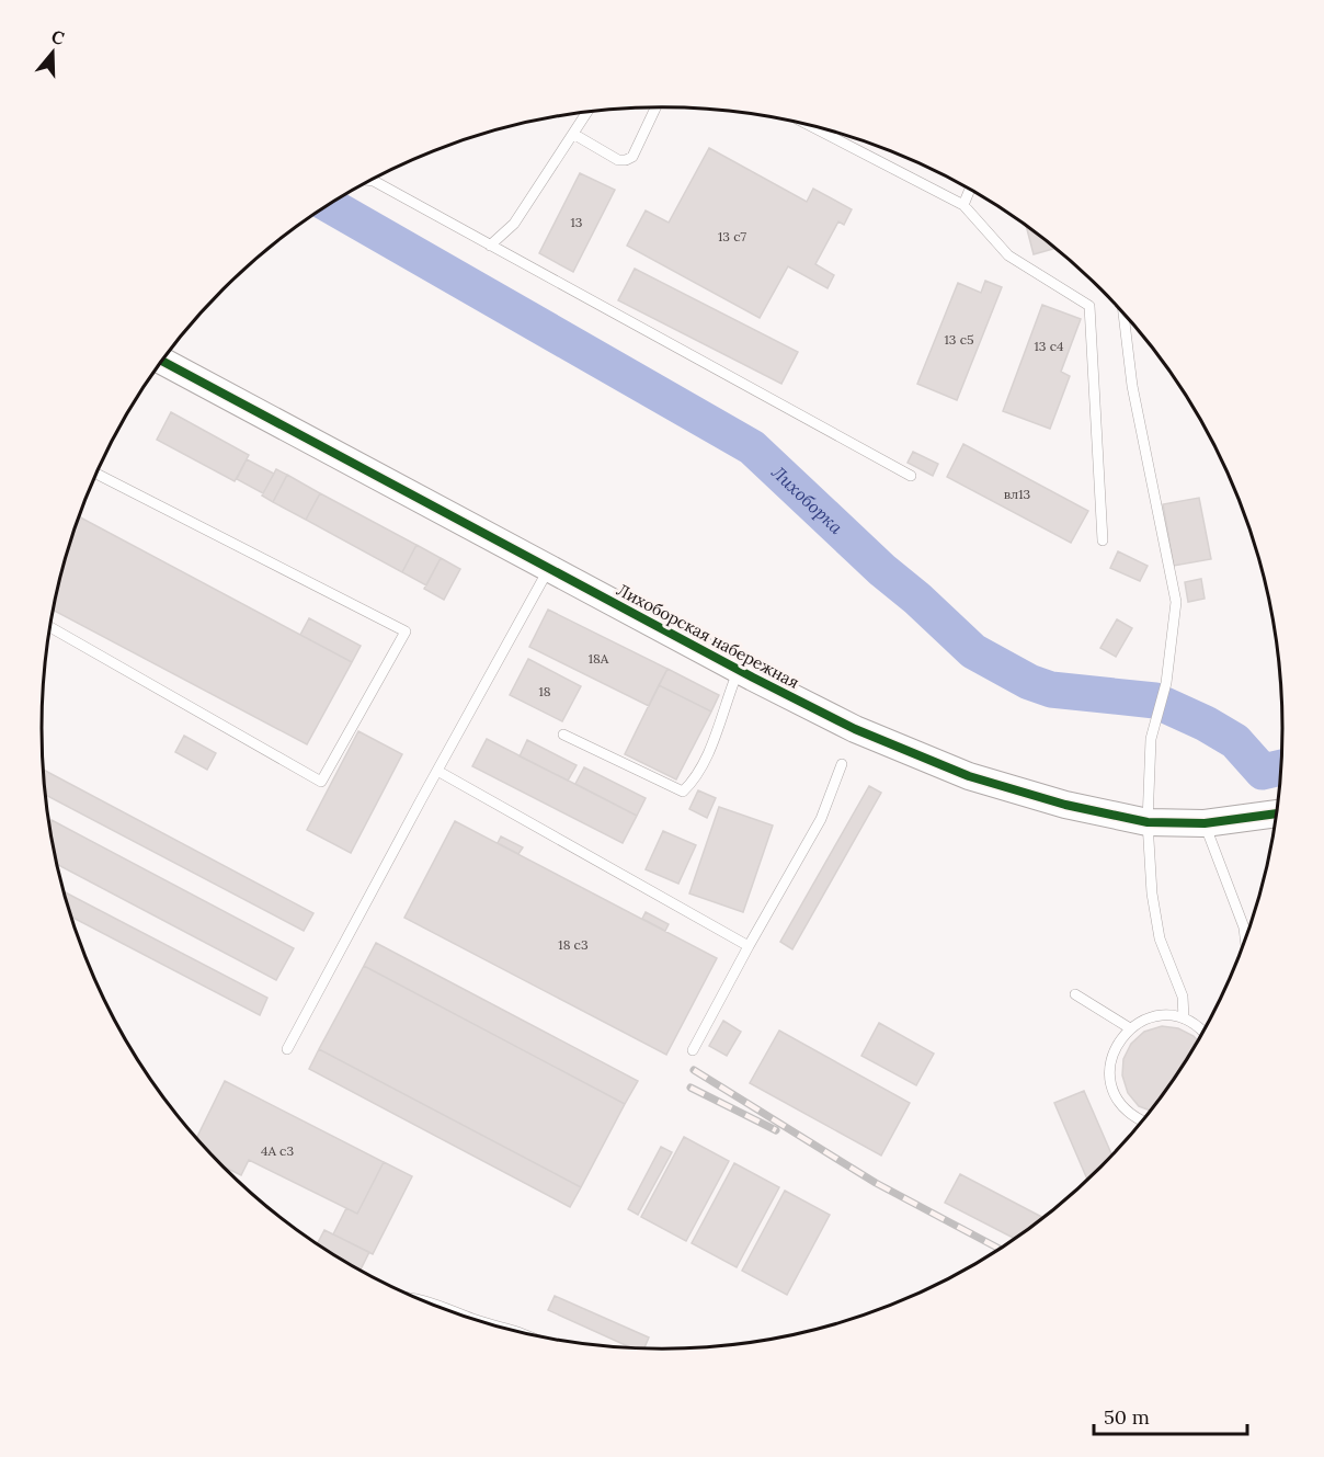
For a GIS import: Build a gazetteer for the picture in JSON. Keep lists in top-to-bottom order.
{
  "streets": {
    "street": ["Лихоборская набережная"]
  },
  "water": ["Лихоборка"],
  "house_numbers": [
    "13",
    "13 с7",
    "13 с5",
    "13 с4",
    "вл13",
    "18А",
    "18",
    "18 с3",
    "4А с3"
  ],
  "scale_bar": "50 m",
  "north": "top"
}
